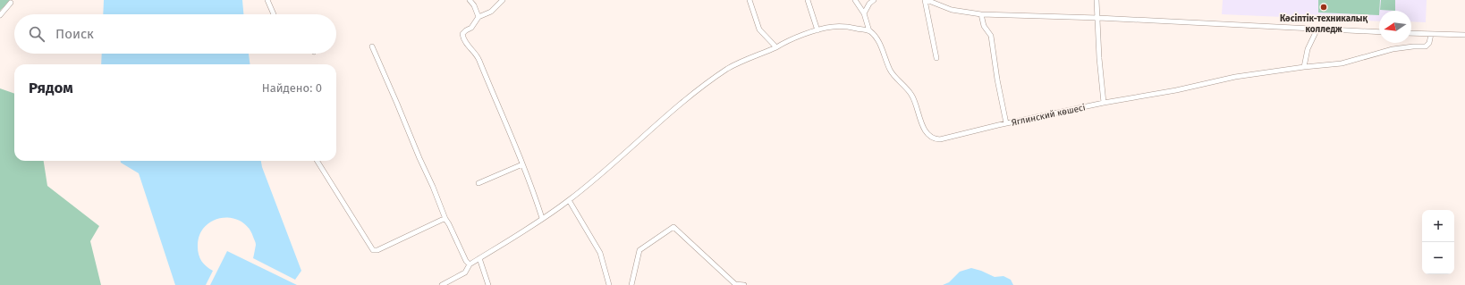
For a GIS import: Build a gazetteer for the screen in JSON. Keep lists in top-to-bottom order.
{
  "streets": {
    "street": ["Яглинский көшесі"]
  },
  "places": ["Кәсіптік-техникалық колледж"],
  "north": "left",
  "page": {
    "search": "Поиск",
    "heading": ["Рядом", "Найдено: 0"],
    "map_buttons": ["+", "−"]
  }
}
